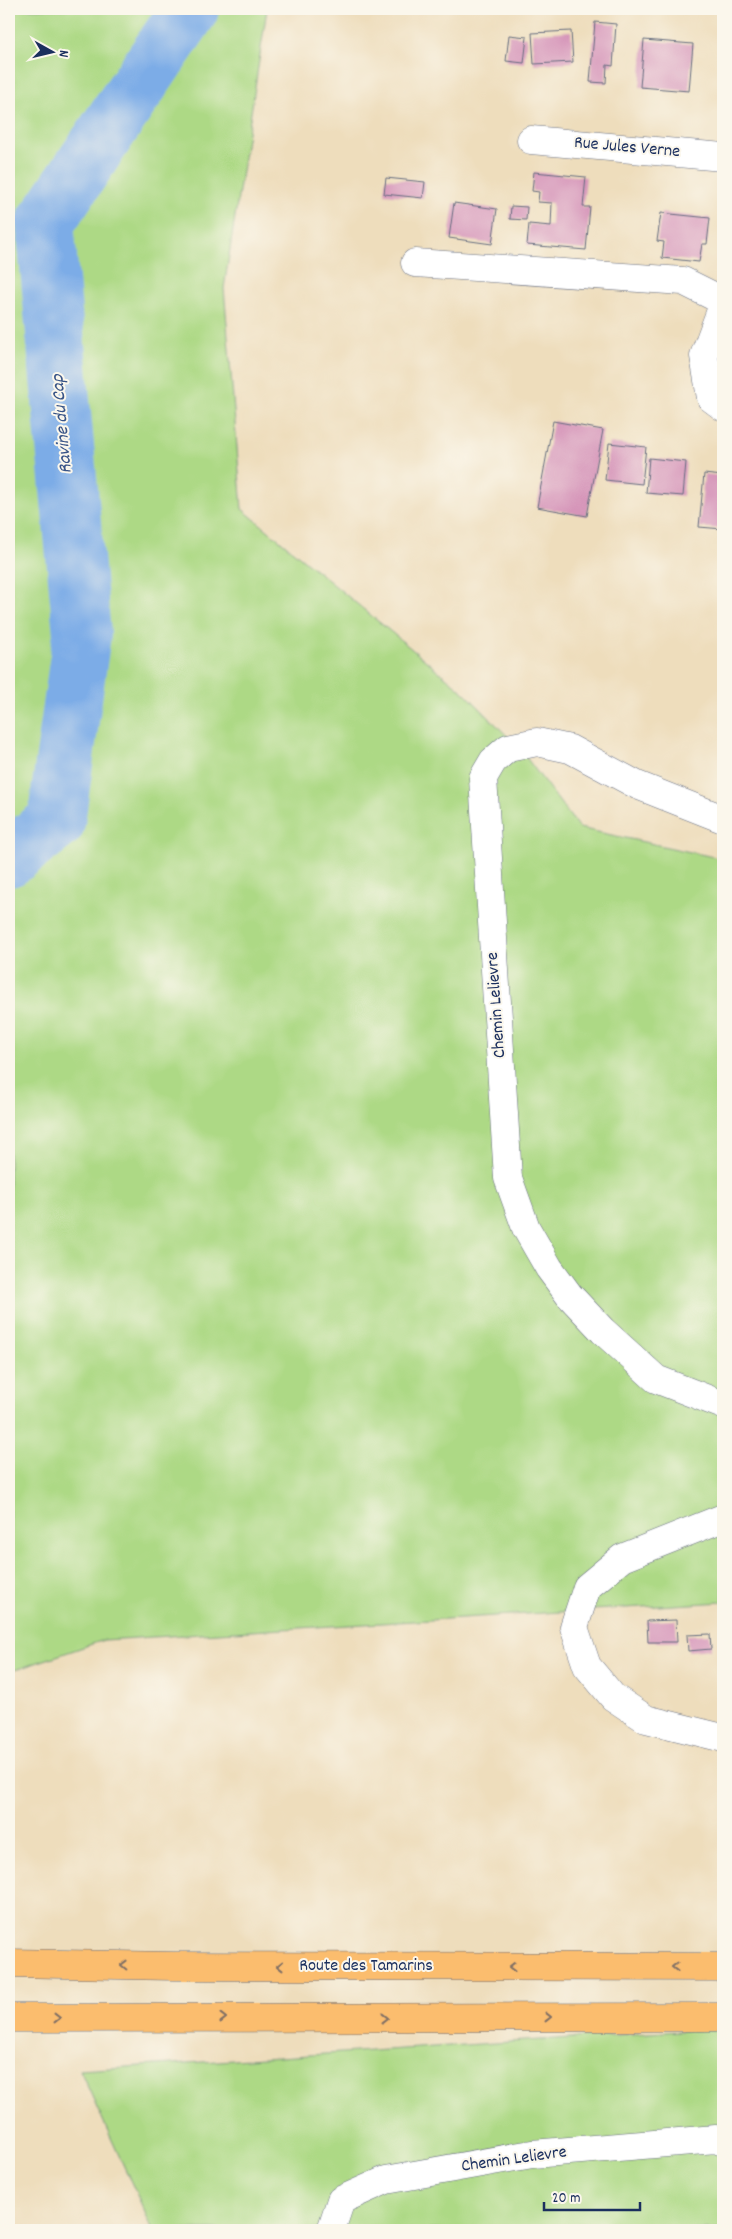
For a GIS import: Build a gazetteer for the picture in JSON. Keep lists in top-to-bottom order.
{
  "streets": {
    "highway": ["Route des Tamarins"],
    "street": ["Rue Jules Verne", "Chemin Lelievre"]
  },
  "water": ["Ravine du Cap"],
  "scale_bar": "20 m",
  "north": "right"
}
